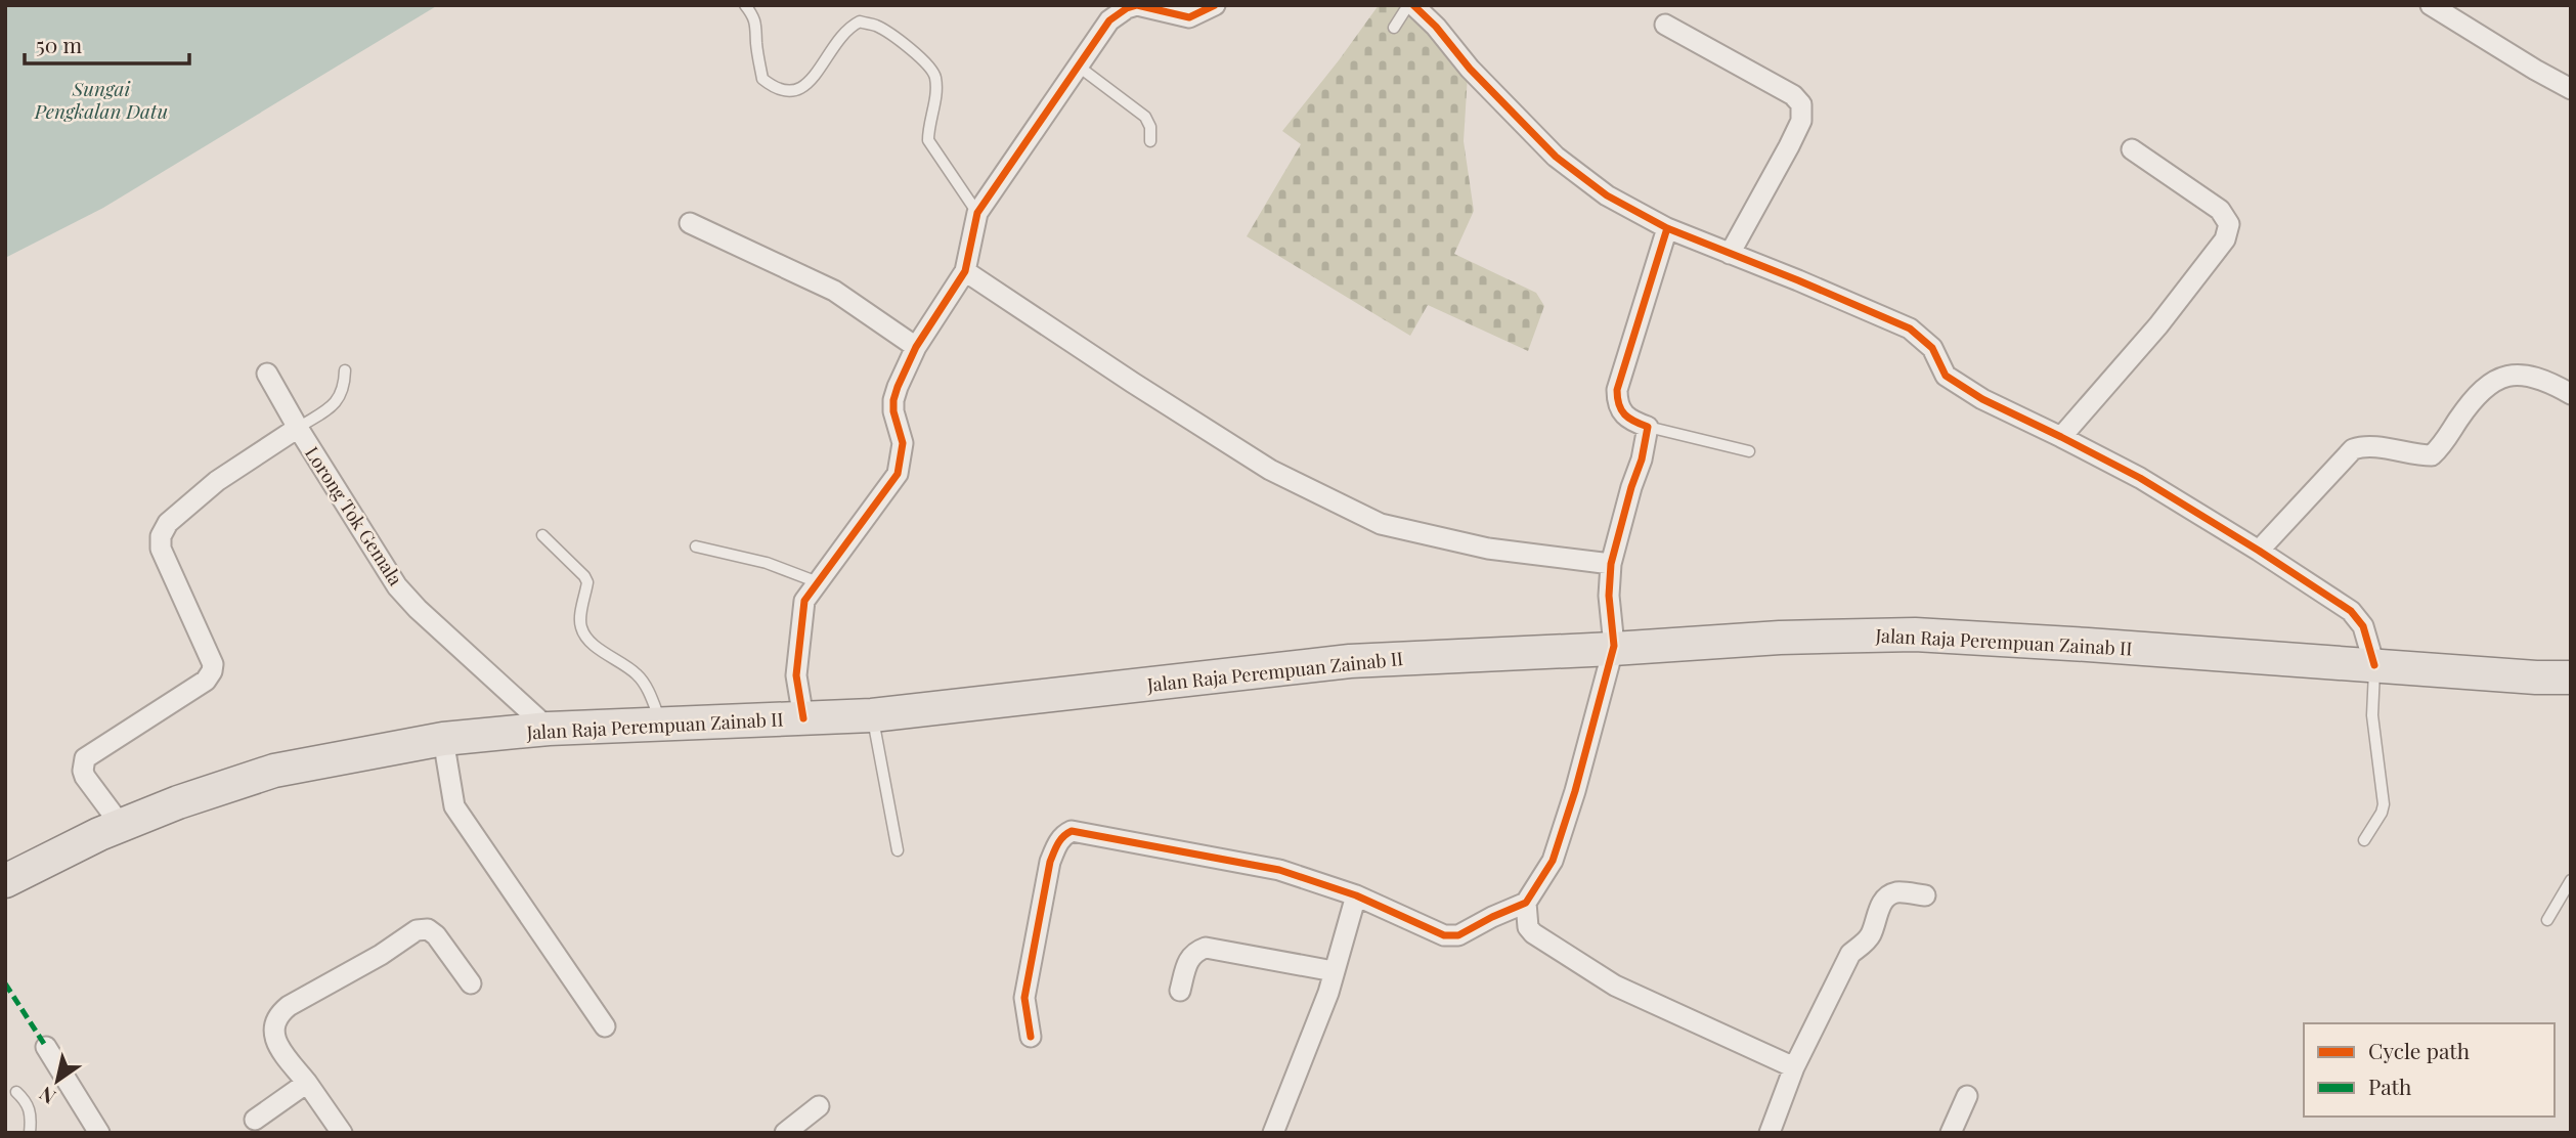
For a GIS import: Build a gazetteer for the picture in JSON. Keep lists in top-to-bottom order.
{
  "streets": {
    "main road": ["Jalan Raja Perempuan Zainab II"],
    "street": ["Lorong Tok Gemala"]
  },
  "crossings": [
    ["Lorong Tok Gemala", "Jalan Raja Perempuan Zainab II"]
  ],
  "water": ["Sungai Pengkalan Datu"],
  "legend": ["Cycle path", "Path"],
  "scale_bar": "50 m",
  "north": "bottom left"
}
